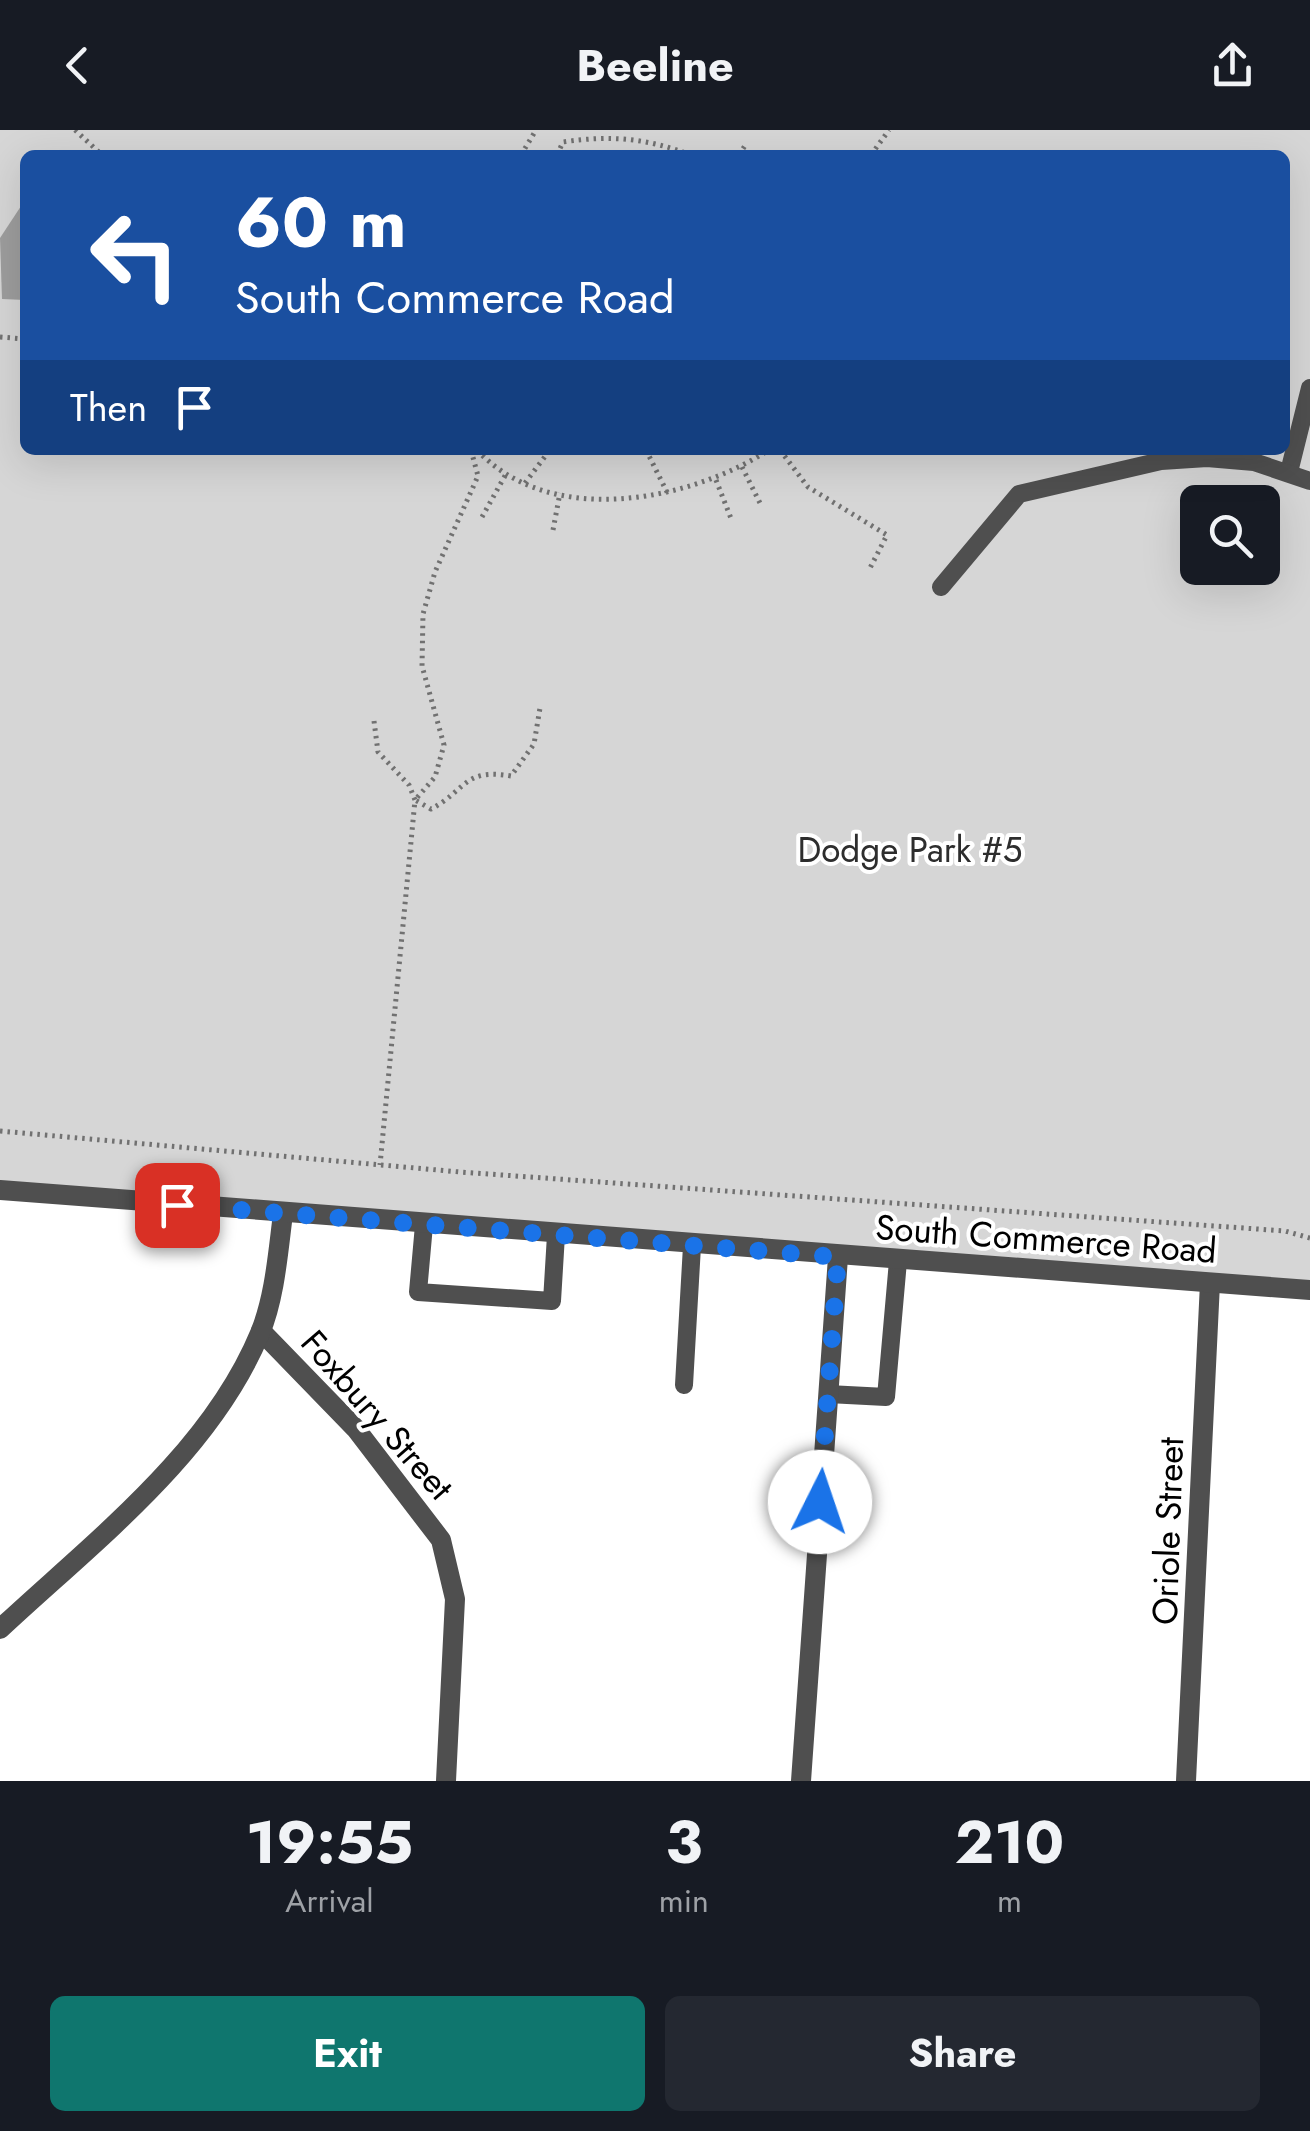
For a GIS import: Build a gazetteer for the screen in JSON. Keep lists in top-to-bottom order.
{
  "streets": {
    "street": ["South Commerce Road", "Foxbury Street", "Oriole Street"]
  },
  "crossings": [
    ["South Commerce Road", "Oriole Street"]
  ],
  "parks": ["Dodge Park #5"],
  "page": {
    "header": "Beeline",
    "turn": ["60 m", "South Commerce Road"],
    "then": "Then",
    "eta": [
      "19:55",
      "Arrival",
      "3",
      "min",
      "210",
      "m"
    ],
    "buttons": ["Exit", "Share"]
  }
}
